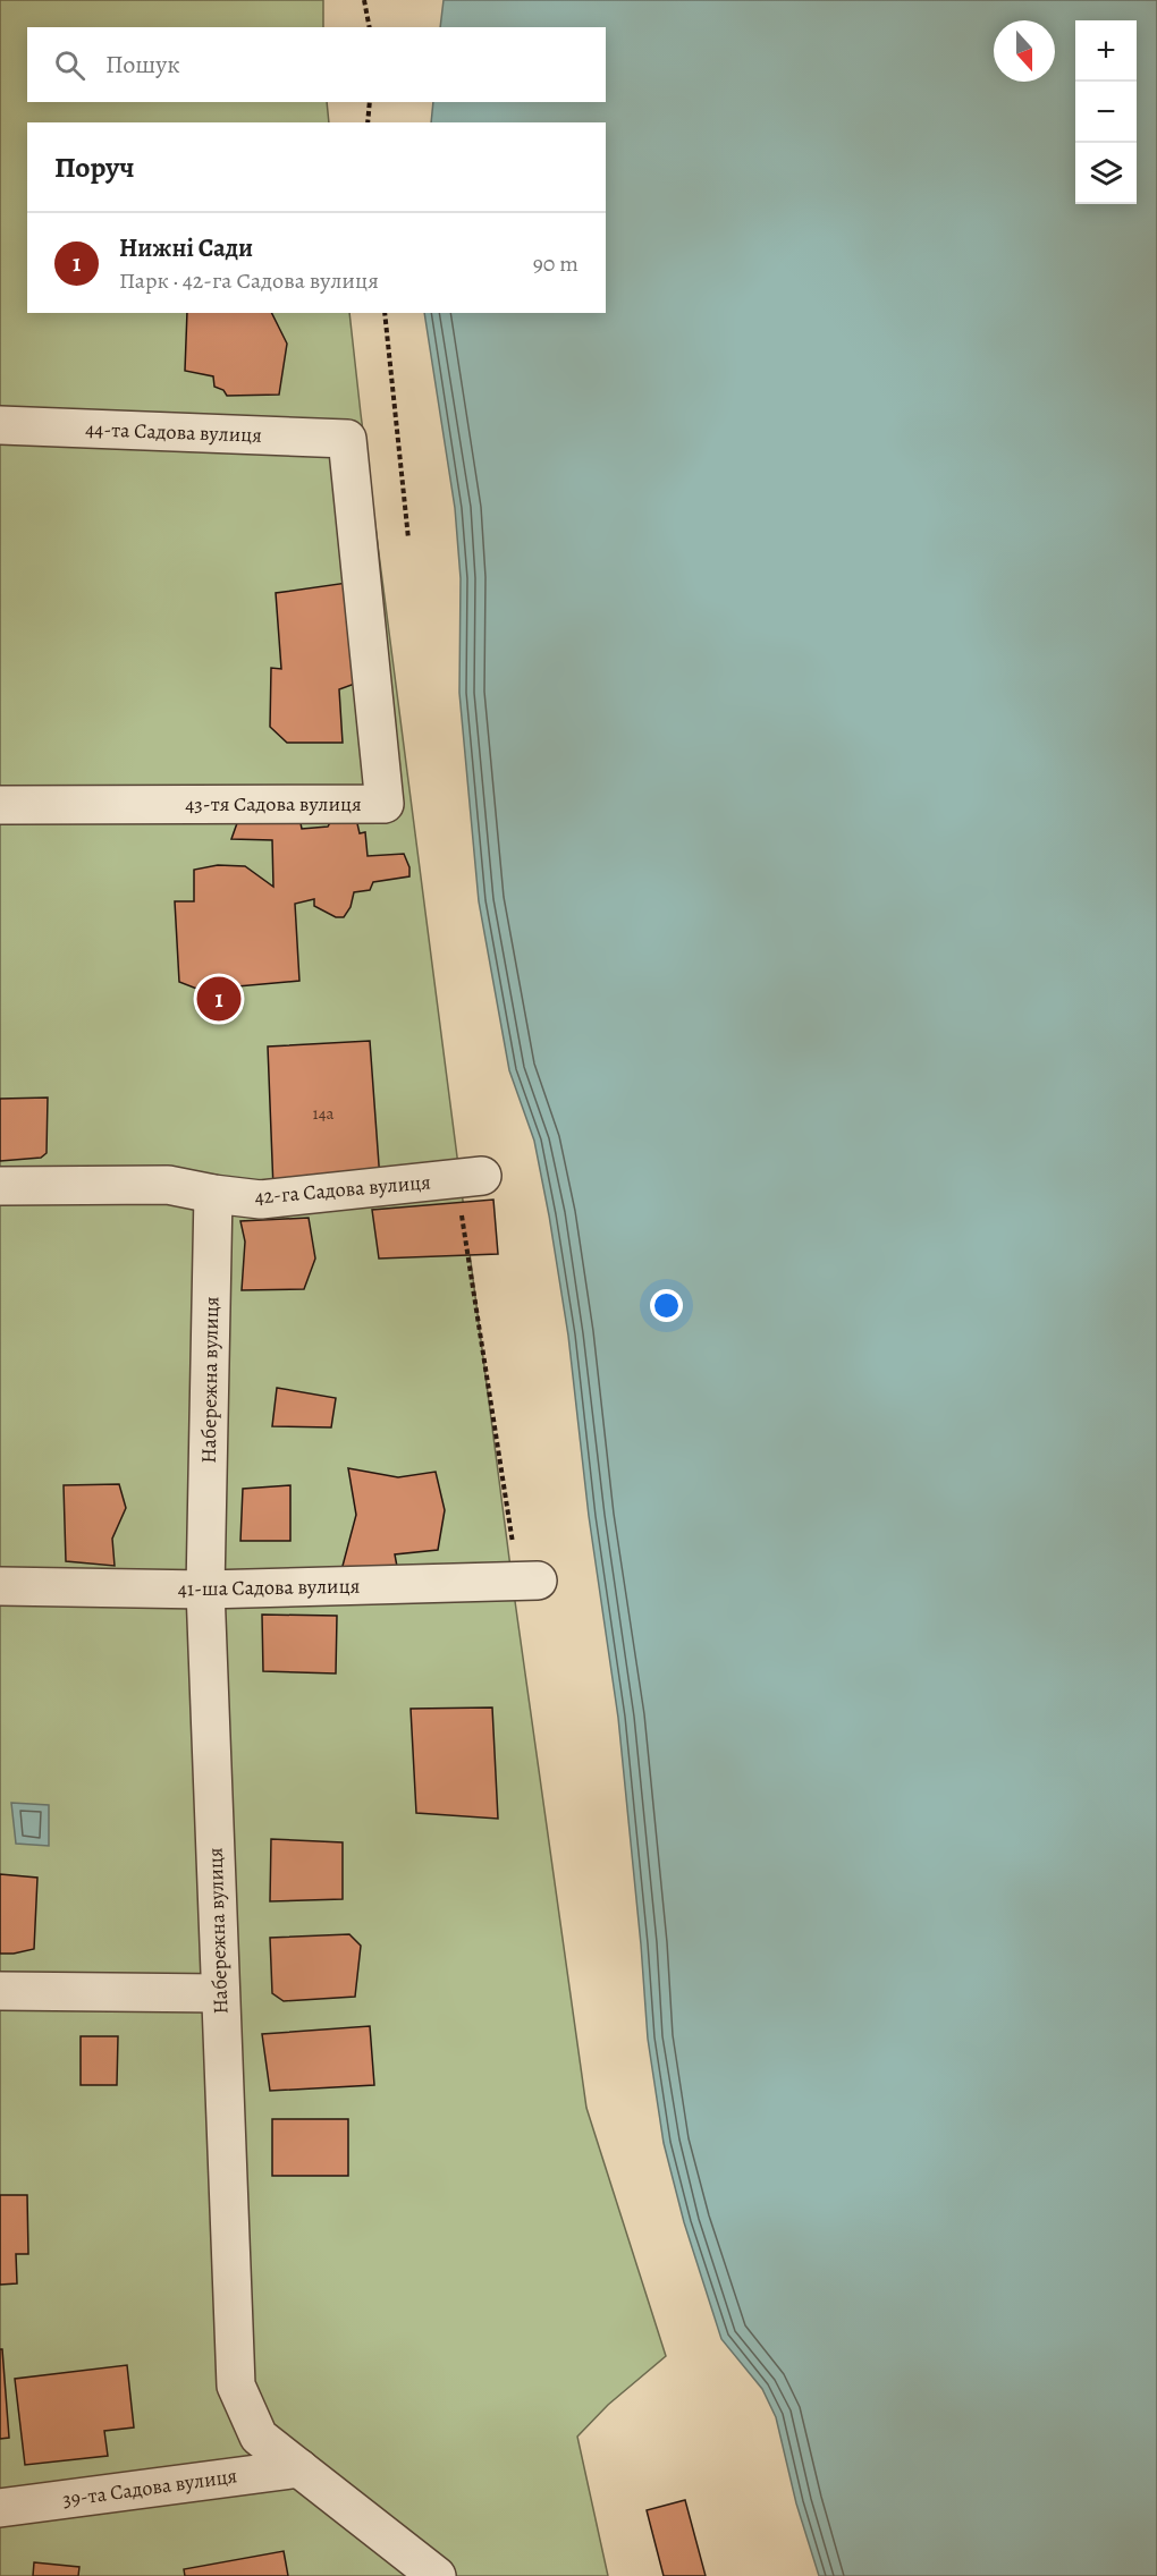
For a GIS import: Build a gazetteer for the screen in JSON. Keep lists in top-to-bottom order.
{
  "streets": {
    "street": [
      "44-та Садова вулиця",
      "43-тя Садова вулиця",
      "42-га Садова вулиця",
      "Набережна вулиця",
      "41-ша Садова вулиця",
      "39-та Садова вулиця"
    ]
  },
  "crossings": [
    ["44-та Садова вулиця", "43-тя Садова вулиця"],
    ["42-га Садова вулиця", "Набережна вулиця"],
    ["Набережна вулиця", "41-ша Садова вулиця"],
    ["Набережна вулиця", "39-та Садова вулиця"]
  ],
  "house_numbers": ["14а"],
  "north": "bottom",
  "page": {
    "map_buttons": ["+", "−"],
    "search": "Пошук",
    "heading": "Поруч",
    "list": [
      {
        "mark": "1",
        "name": "Нижні Сади",
        "note": "Парк · 42-га Садова вулиця",
        "value": "90 m"
      }
    ],
    "pins": "1"
  }
}
